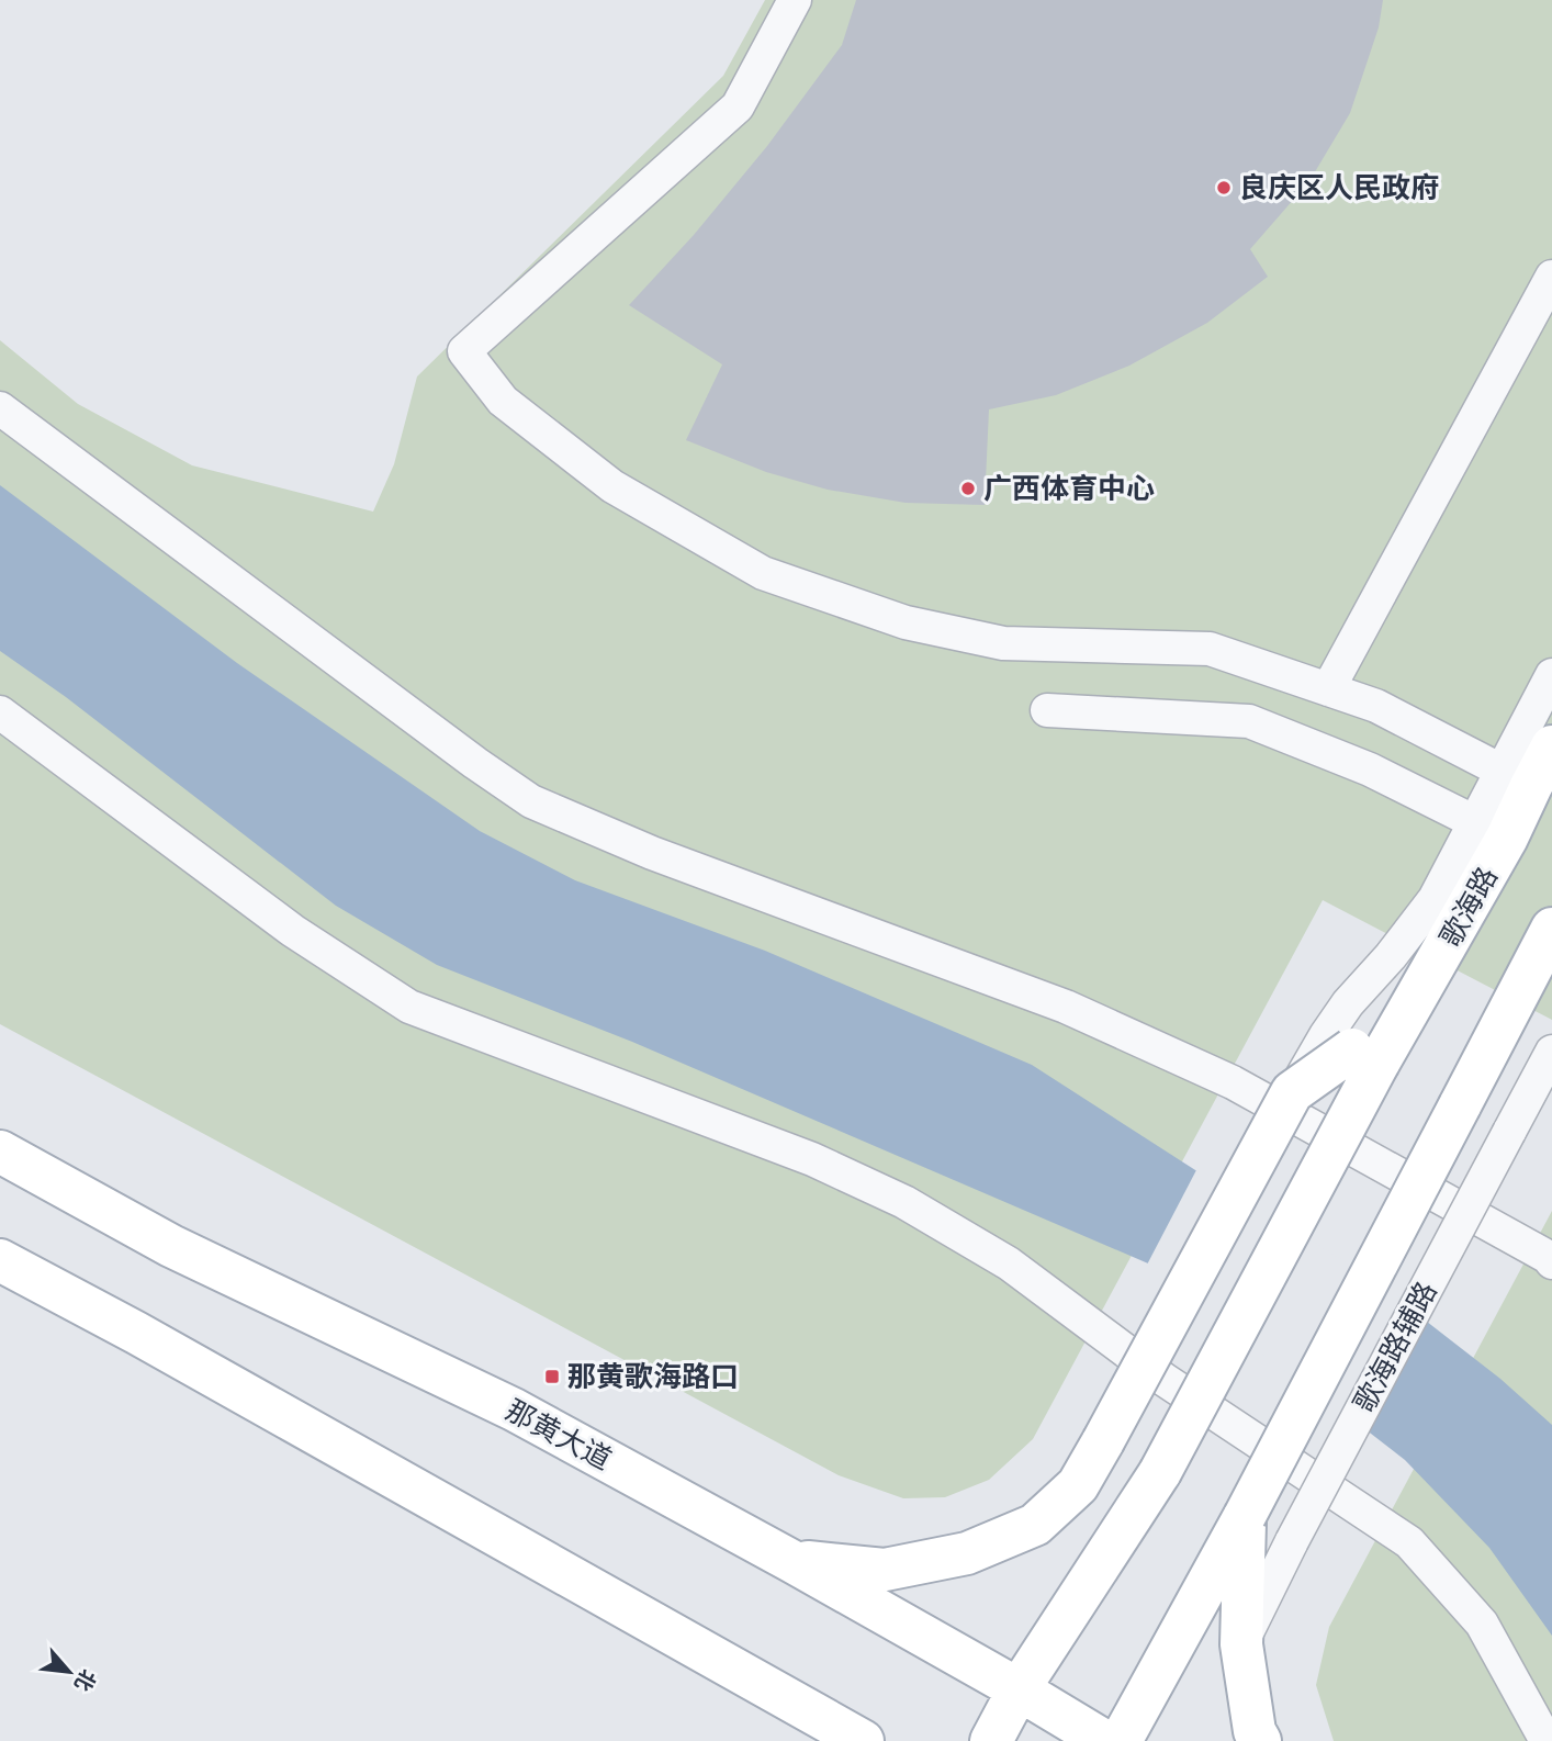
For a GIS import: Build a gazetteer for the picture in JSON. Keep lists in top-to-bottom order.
{
  "streets": {
    "main road": ["歌海路", "那黄大道"],
    "street": ["歌海路辅路"]
  },
  "crossings": [
    ["歌海路", "那黄大道"]
  ],
  "places": {
    "other": ["良庆区人民政府", "广西体育中心"],
    "transit": ["那黄歌海路口"]
  },
  "north": "bottom right"
}
